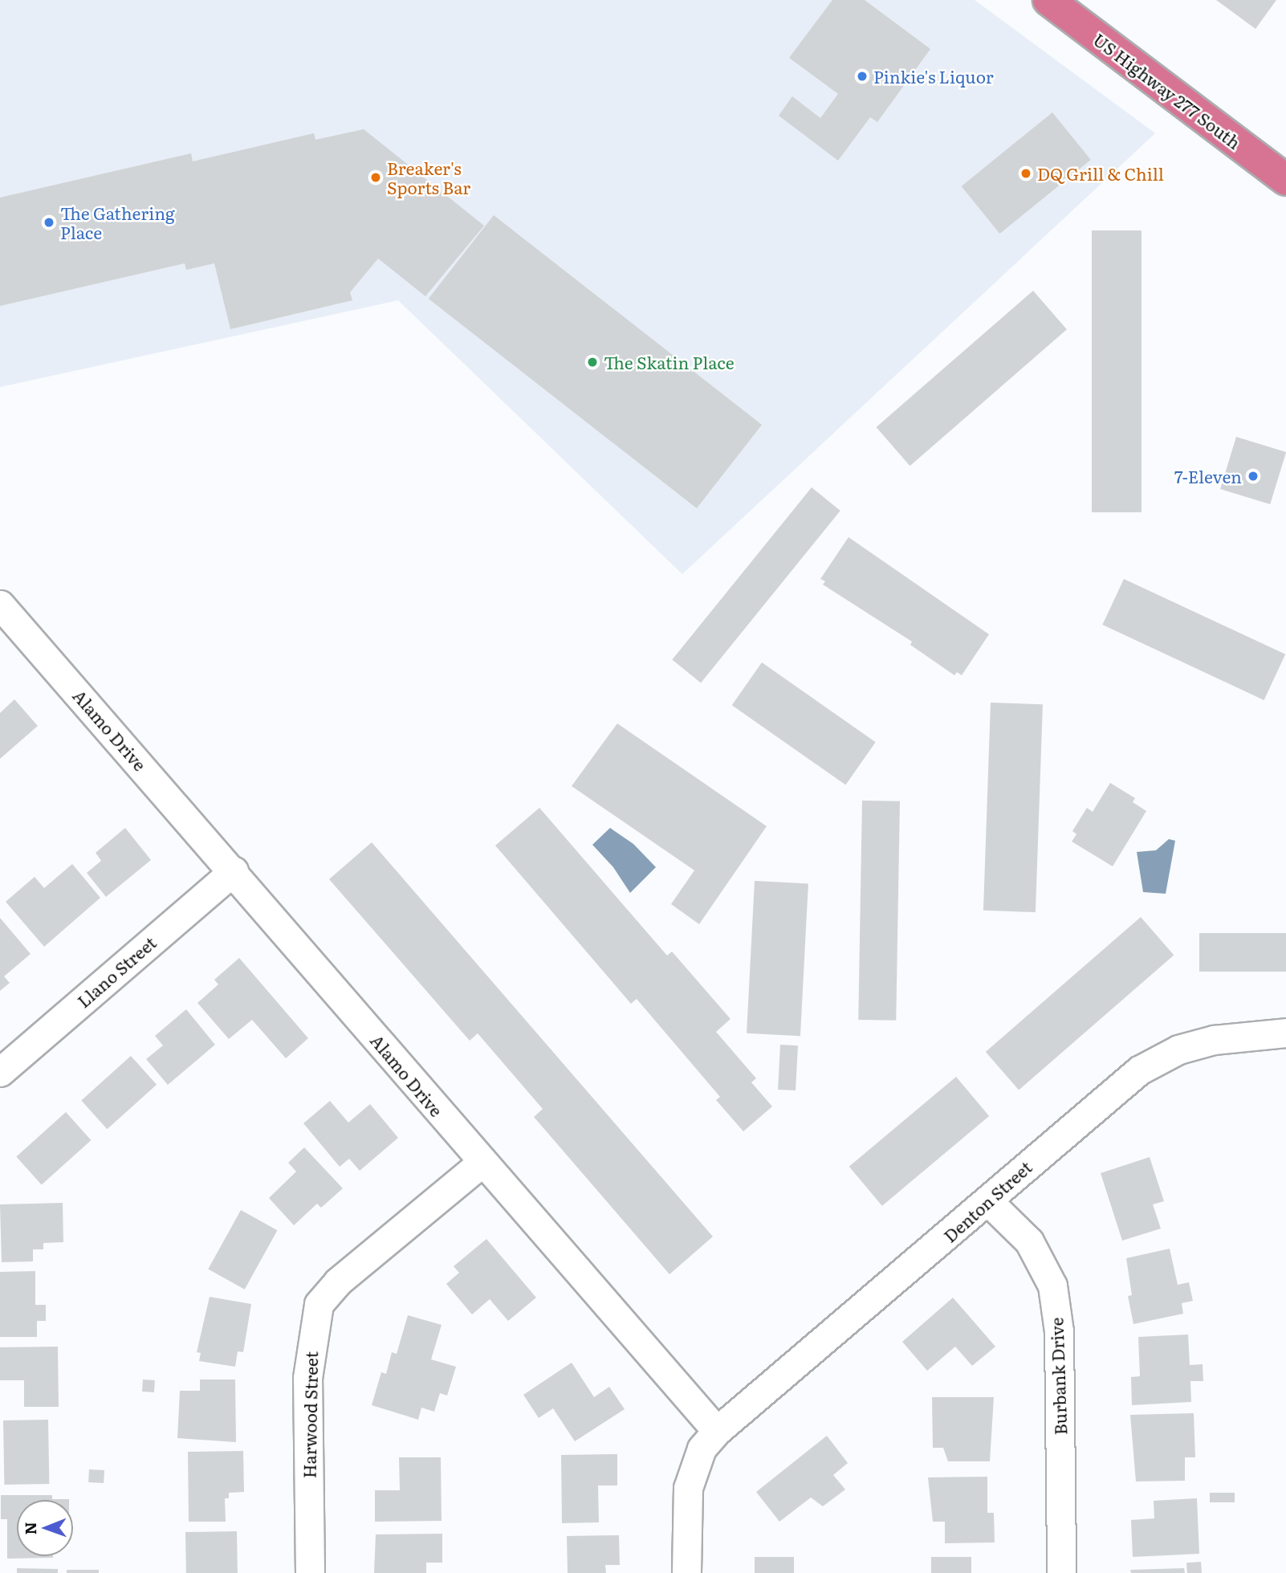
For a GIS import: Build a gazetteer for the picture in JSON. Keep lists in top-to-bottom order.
{
  "streets": {
    "highway": ["US Highway 277 South"],
    "street": [
      "Alamo Drive",
      "Llano Street",
      "Denton Street",
      "Burbank Drive",
      "Harwood Street"
    ]
  },
  "crossings": [
    ["Alamo Drive", "Llano Street"],
    ["Alamo Drive", "Denton Street"],
    ["Alamo Drive", "Harwood Street"],
    ["Denton Street", "Burbank Drive"]
  ],
  "places": [
    "Pinkie's Liquor",
    "DQ Grill & Chill",
    "Breaker's Sports Bar",
    "The Gathering Place",
    "The Skatin Place",
    "7-Eleven"
  ],
  "north": "left"
}
